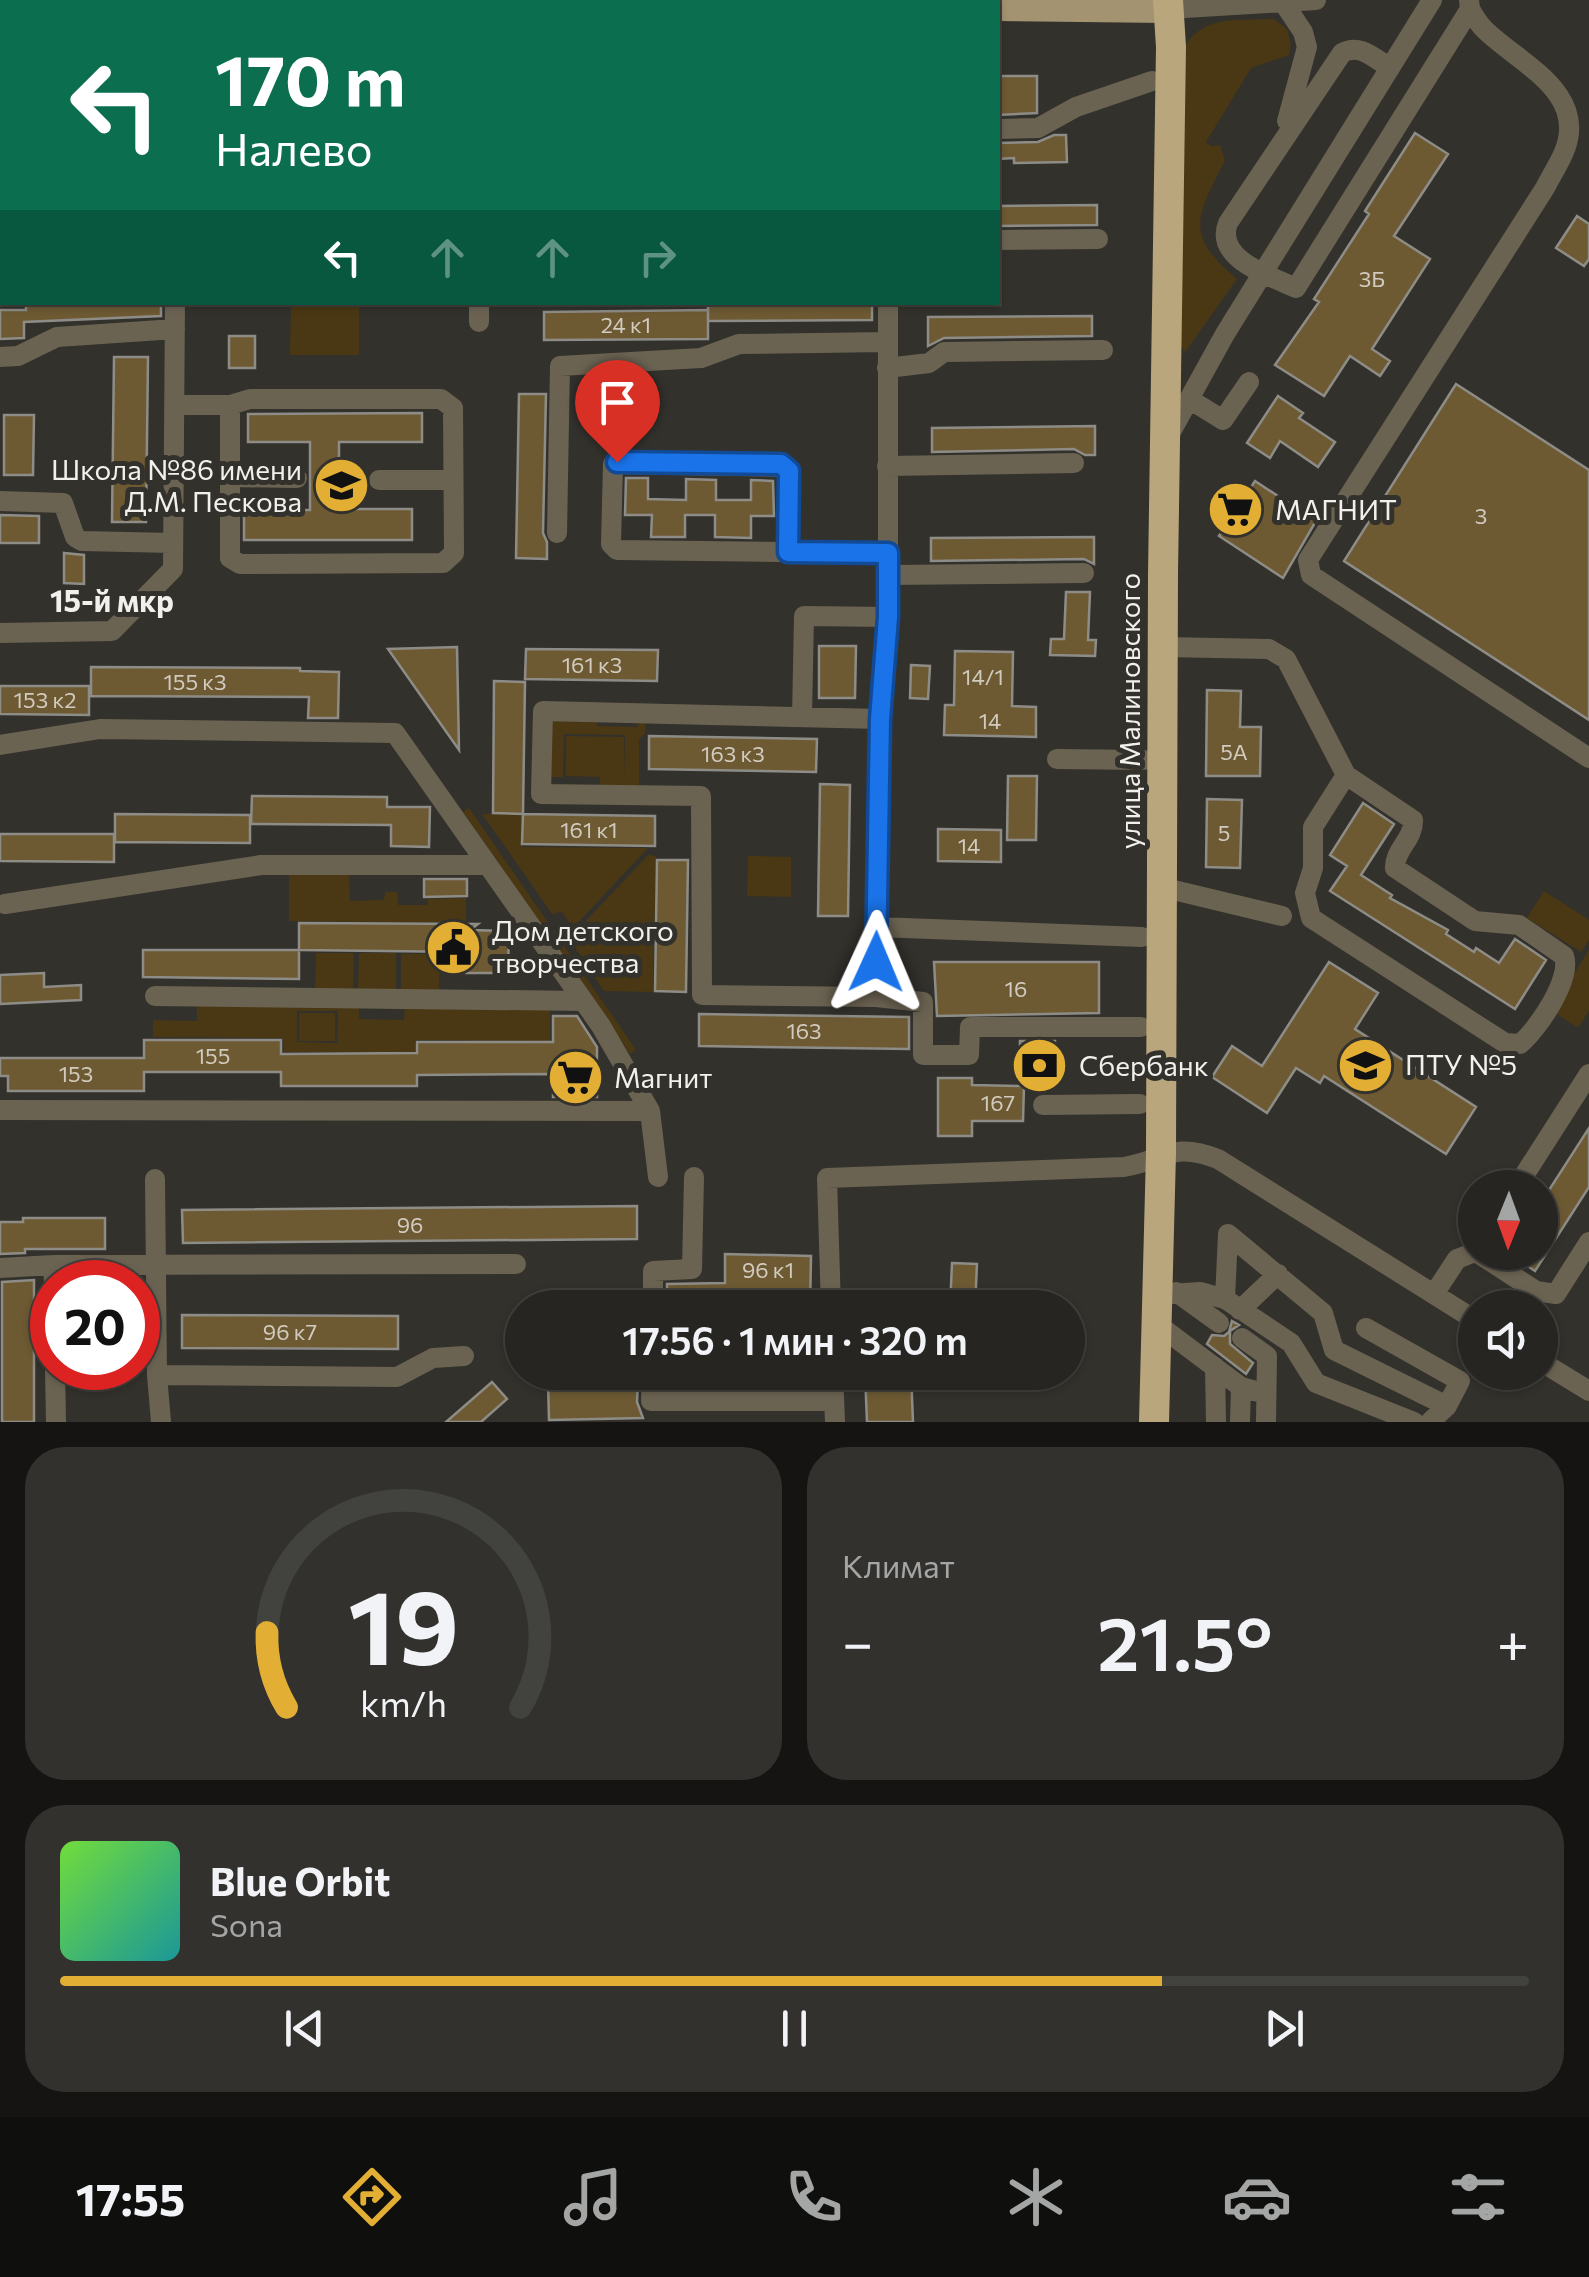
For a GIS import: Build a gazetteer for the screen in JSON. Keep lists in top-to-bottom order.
{
  "streets": {
    "highway": ["улица Малиновского"]
  },
  "districts": ["15-й мкр"],
  "places": {
    "school or university": ["Школа №86 имени Д.М. Пескова", "ПТУ №5"],
    "supermarket": ["МАГНИТ", "Магнит"],
    "public building": ["Дом детского творчества"],
    "bank": ["Сбербанк"]
  },
  "house_numbers": [
    "3Б",
    "24 к1",
    "3",
    "161 к3",
    "14/1",
    "155 к3",
    "153 к2",
    "14",
    "5А",
    "163 к3",
    "161 к1",
    "5",
    "14",
    "16",
    "163",
    "155",
    "153",
    "167",
    "96",
    "96 к1",
    "96 к7"
  ],
  "north": "bottom",
  "page": {
    "turn": ["170 m", "Налево"],
    "limit": "20",
    "trip": "17:56 · 1 мин · 320 m",
    "tile": "Климат",
    "heat": ["−", "21.5°", "+"],
    "song": ["Blue Orbit", "Sona"],
    "tabs": "17:55",
    "gauge": ["19", "km/h"]
  }
}
